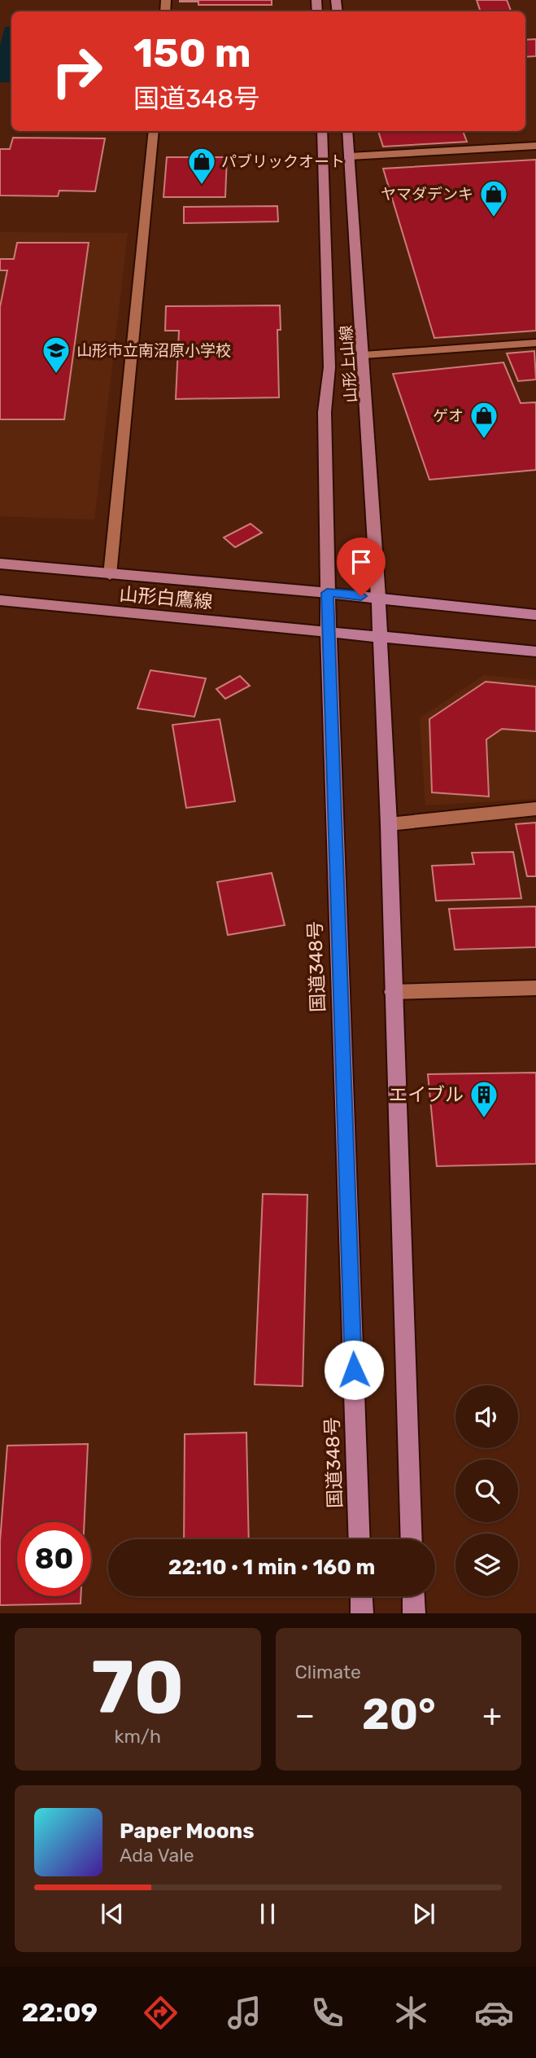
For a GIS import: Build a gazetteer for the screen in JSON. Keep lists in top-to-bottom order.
{
  "streets": {
    "highway": ["国道348号"],
    "main road": ["山形上山線", "山形白鷹線"]
  },
  "crossings": [
    ["山形上山線", "山形白鷹線"],
    ["山形上山線", "国道348号"],
    ["山形白鷹線", "国道348号"]
  ],
  "places": {
    "shop": ["パブリックオート", "ヤマダデンキ", "ゲオ"],
    "school or university": ["山形市立南沼原小学校"],
    "building": ["エイブル"]
  },
  "page": {
    "turn": ["150 m", "国道348号"],
    "limit": "80",
    "trip": "22:10 · 1 min · 160 m",
    "tile": [
      ["70", "km/h"],
      "Climate"
    ],
    "heat": ["−", "20°", "+"],
    "song": ["Paper Moons", "Ada Vale"],
    "tabs": "22:09"
  }
}
